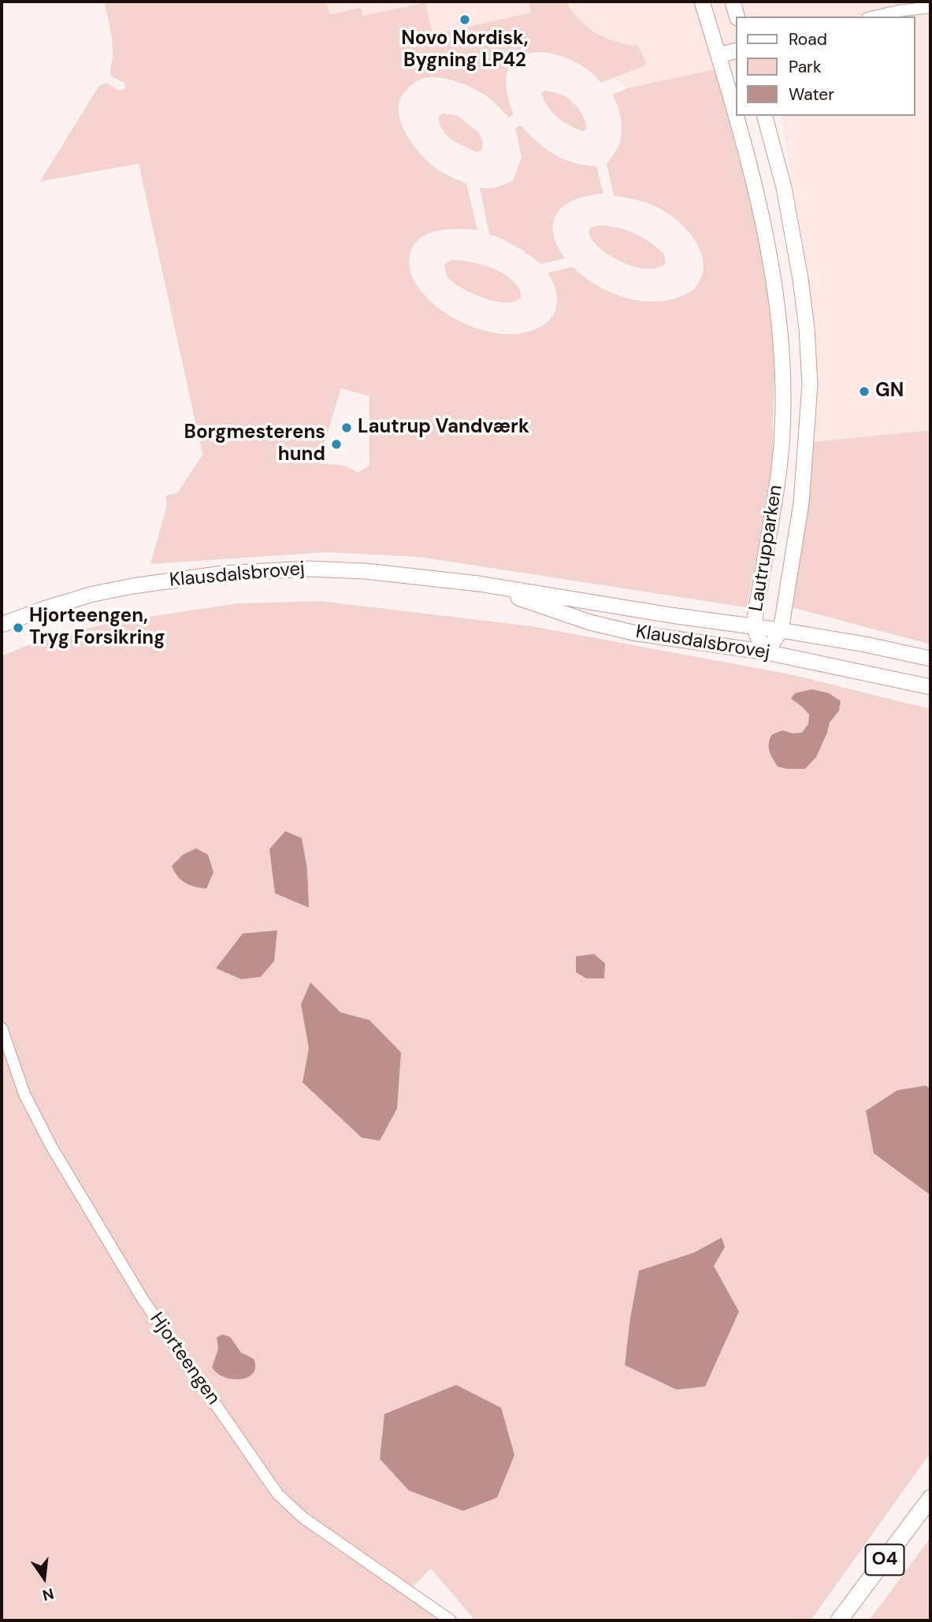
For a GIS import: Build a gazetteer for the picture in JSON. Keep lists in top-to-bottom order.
{
  "streets": {
    "main road": ["O4"],
    "street": ["Lautrupparken", "Klausdalsbrovej", "Hjorteengen"]
  },
  "crossings": [
    ["Lautrupparken", "Klausdalsbrovej"]
  ],
  "places": [
    "Novo Nordisk, Bygning LP42",
    "GN",
    "Lautrup Vandværk",
    "Borgmesterens hund",
    "Hjorteengen, Tryg Forsikring"
  ],
  "legend": ["Road", "Park", "Water"],
  "north": "bottom"
}
